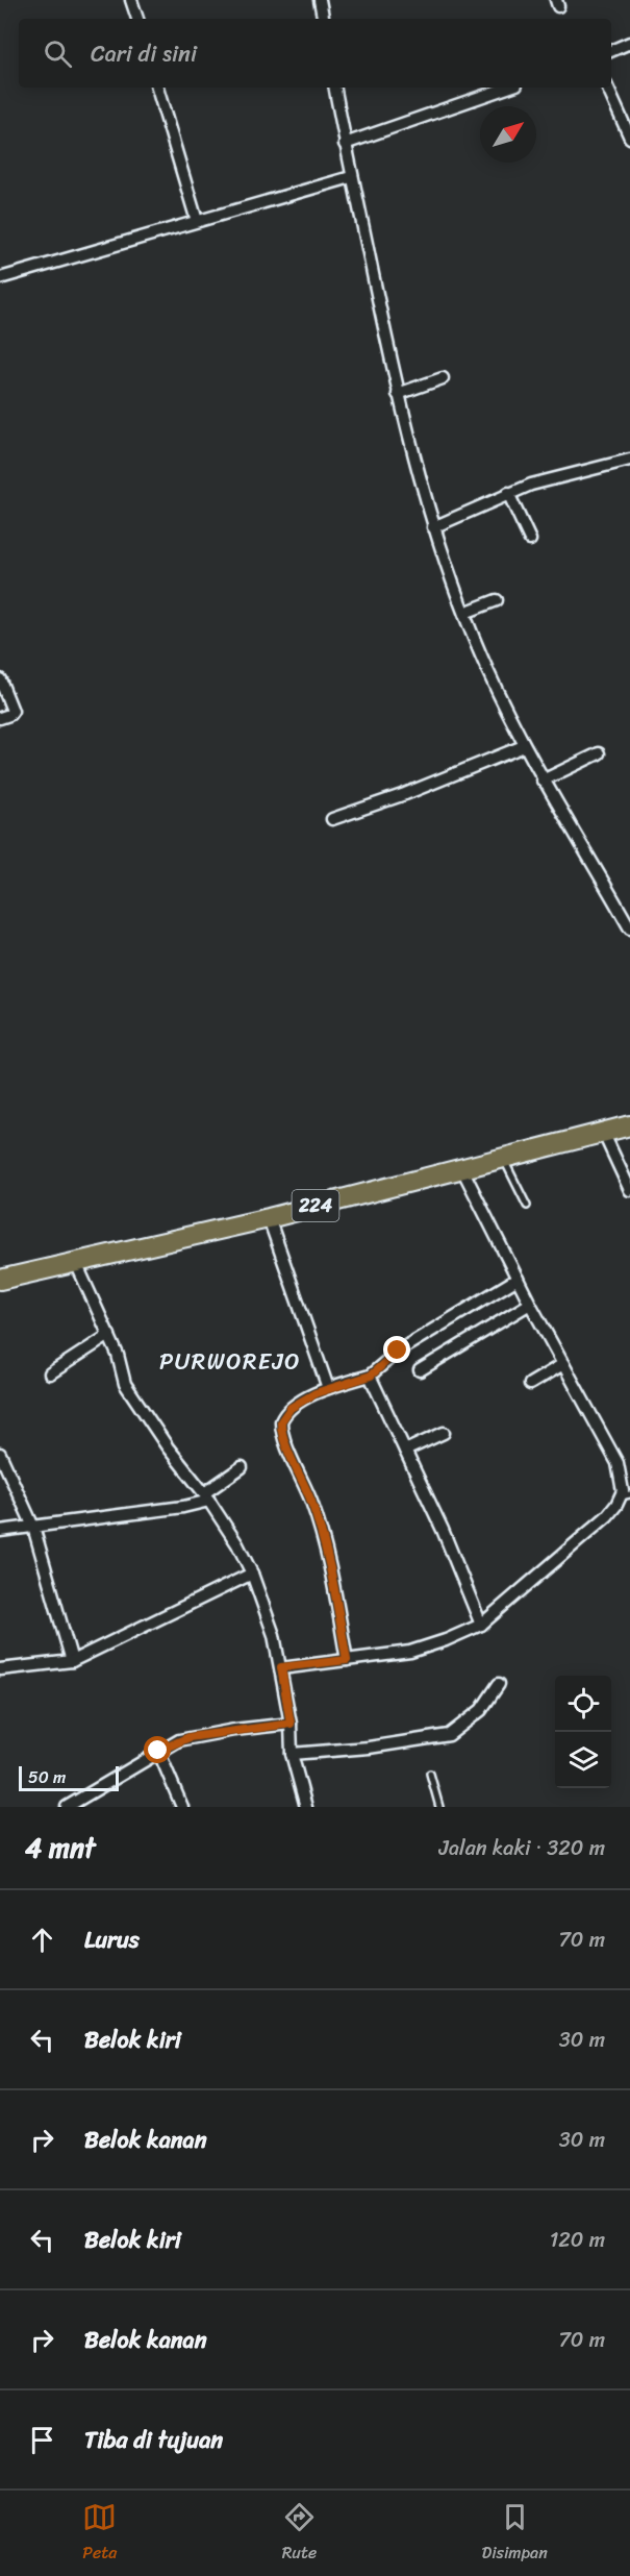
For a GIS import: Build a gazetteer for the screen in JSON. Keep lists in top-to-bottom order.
{
  "streets": {
    "main road": ["224"]
  },
  "districts": ["PURWOREJO"],
  "scale_bar": "50 m",
  "north": "top right",
  "page": {
    "search": "Cari di sini",
    "scale": "50 m",
    "heading": ["4 mnt", "Jalan kaki · 320 m"],
    "list": [
      ["Lurus", "70 m"],
      ["Belok kiri", "30 m"],
      ["Belok kanan", "30 m"],
      ["Belok kiri", "120 m"],
      ["Belok kanan", "70 m"],
      "Tiba di tujuan"
    ],
    "nav": ["Peta", "Rute", "Disimpan"]
  }
}
